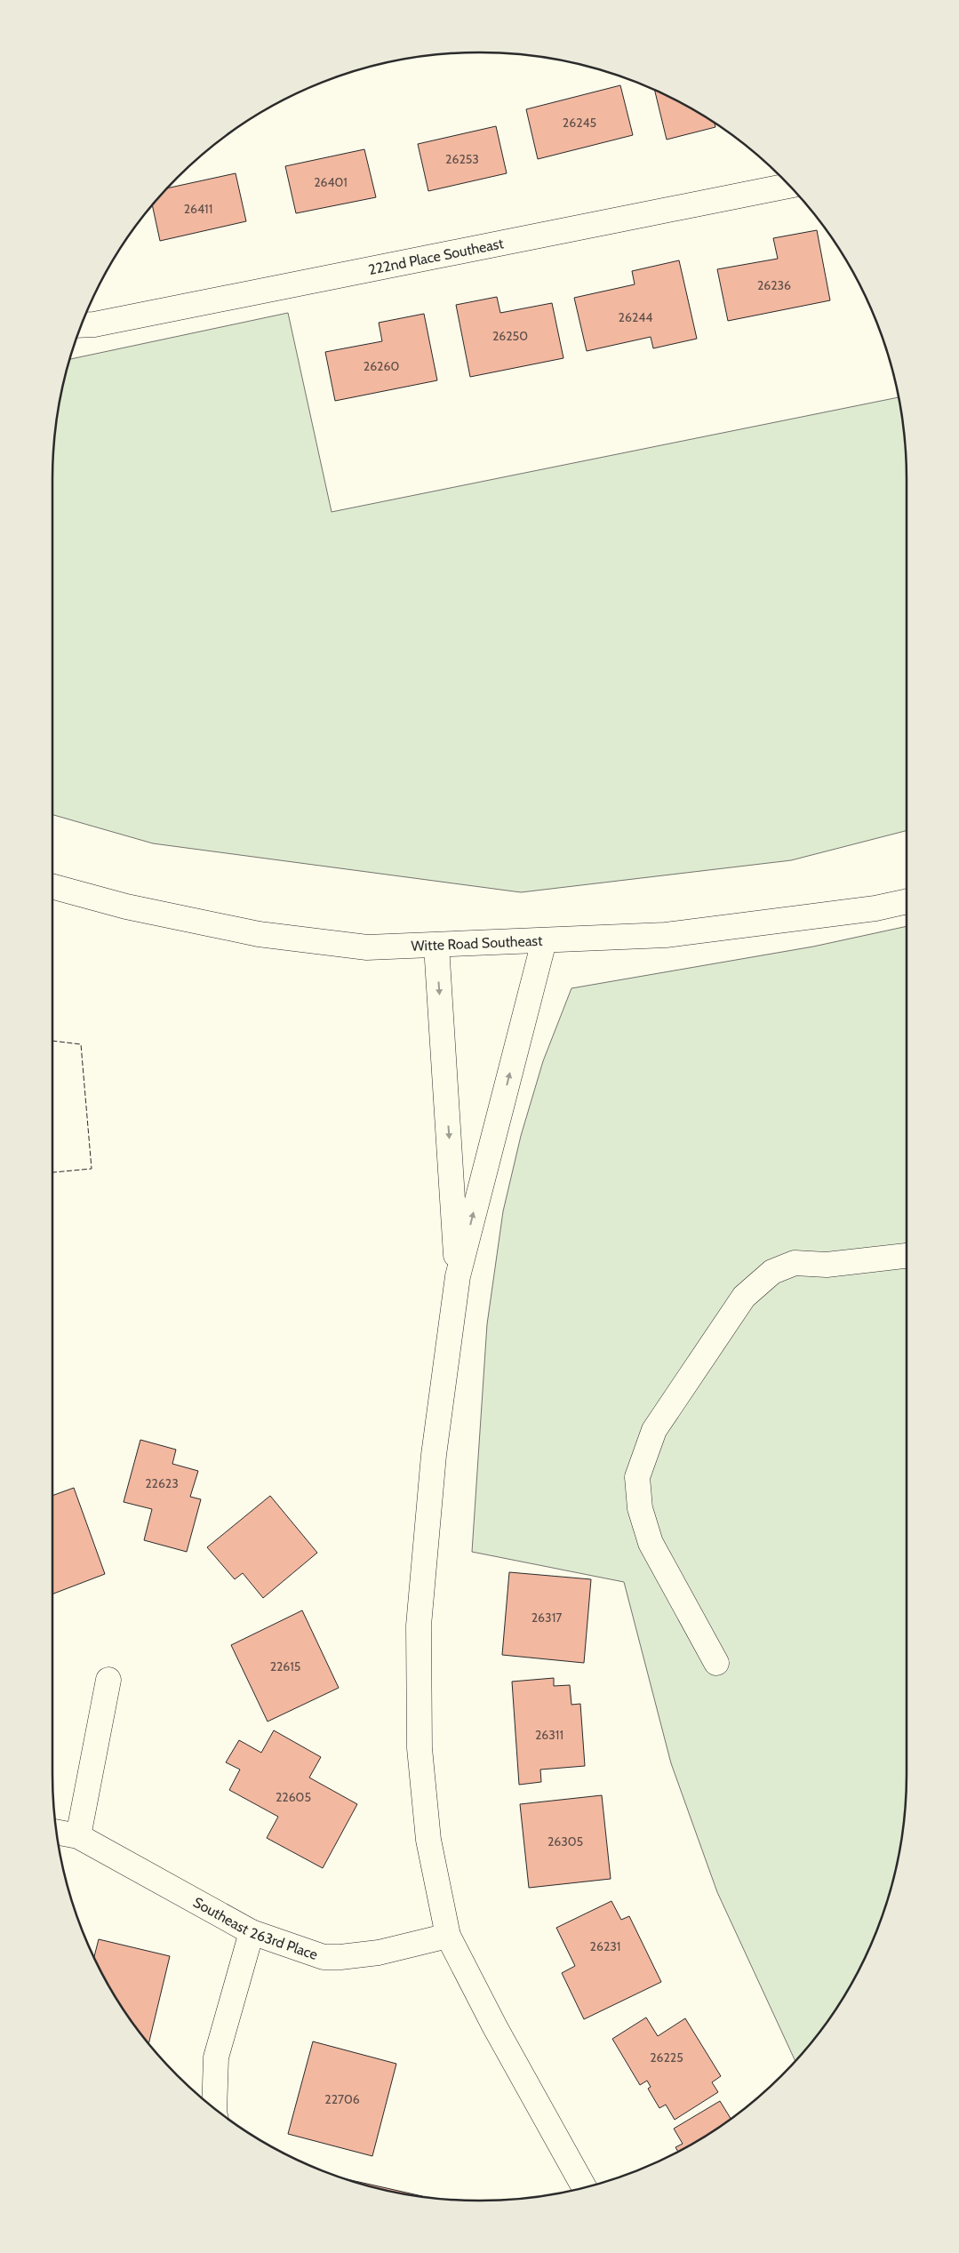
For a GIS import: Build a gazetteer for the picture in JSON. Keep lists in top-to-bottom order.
{
  "streets": {
    "street": ["222nd Place Southeast", "Witte Road Southeast", "Southeast 263rd Place"]
  },
  "house_numbers": [
    "26245",
    "26253",
    "26401",
    "26411",
    "26236",
    "26244",
    "26250",
    "26260",
    "22623",
    "26317",
    "22615",
    "26311",
    "22605",
    "26305",
    "26231",
    "26225",
    "22706"
  ]
}
